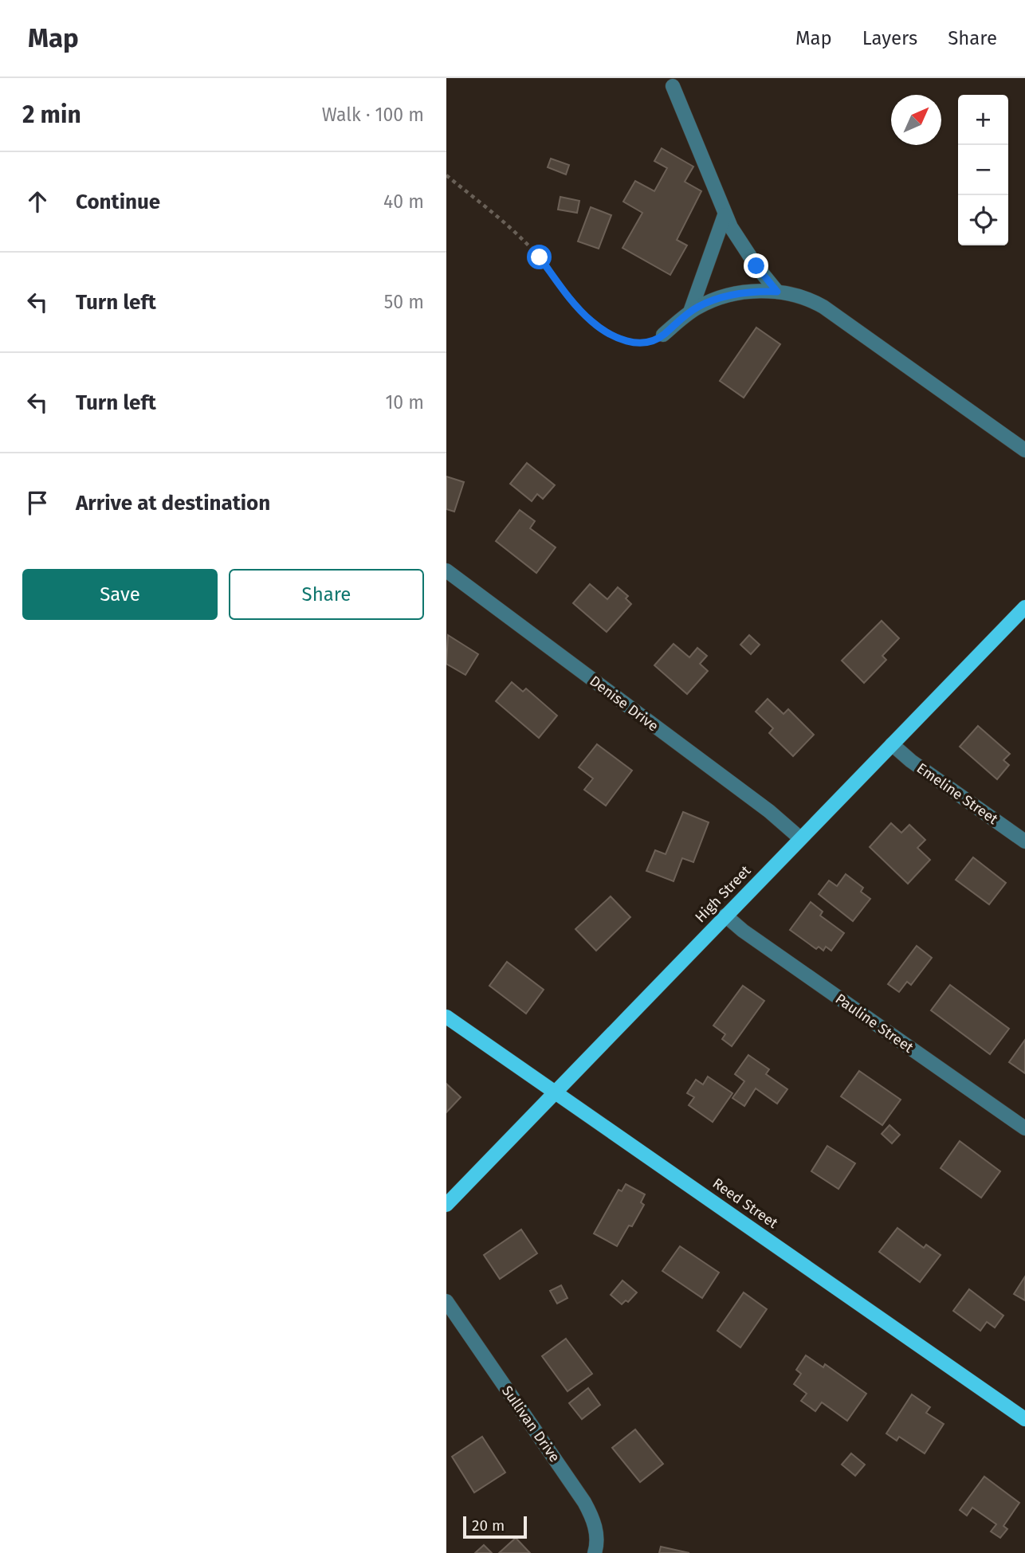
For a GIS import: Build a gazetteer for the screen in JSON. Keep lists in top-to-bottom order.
{
  "streets": {
    "main road": ["High Street", "Reed Street"],
    "street": [
      "Denise Drive",
      "Emeline Street",
      "Pauline Street",
      "Sullivan Drive"
    ]
  },
  "crossings": [
    ["Denise Drive", "High Street"],
    ["Emeline Street", "High Street"],
    ["High Street", "Pauline Street"],
    ["High Street", "Reed Street"]
  ],
  "scale_bar": "20 m",
  "north": "top right",
  "page": {
    "header": "Map",
    "nav": ["Map", "Layers", "Share"],
    "heading": ["2 min", "Walk · 100 m"],
    "map_buttons": ["+", "−"],
    "list": [
      ["Continue", "40 m"],
      ["Turn left", "50 m"],
      ["Turn left", "10 m"],
      "Arrive at destination"
    ],
    "buttons": ["Save", "Share"],
    "scale": "20 m"
  }
}
